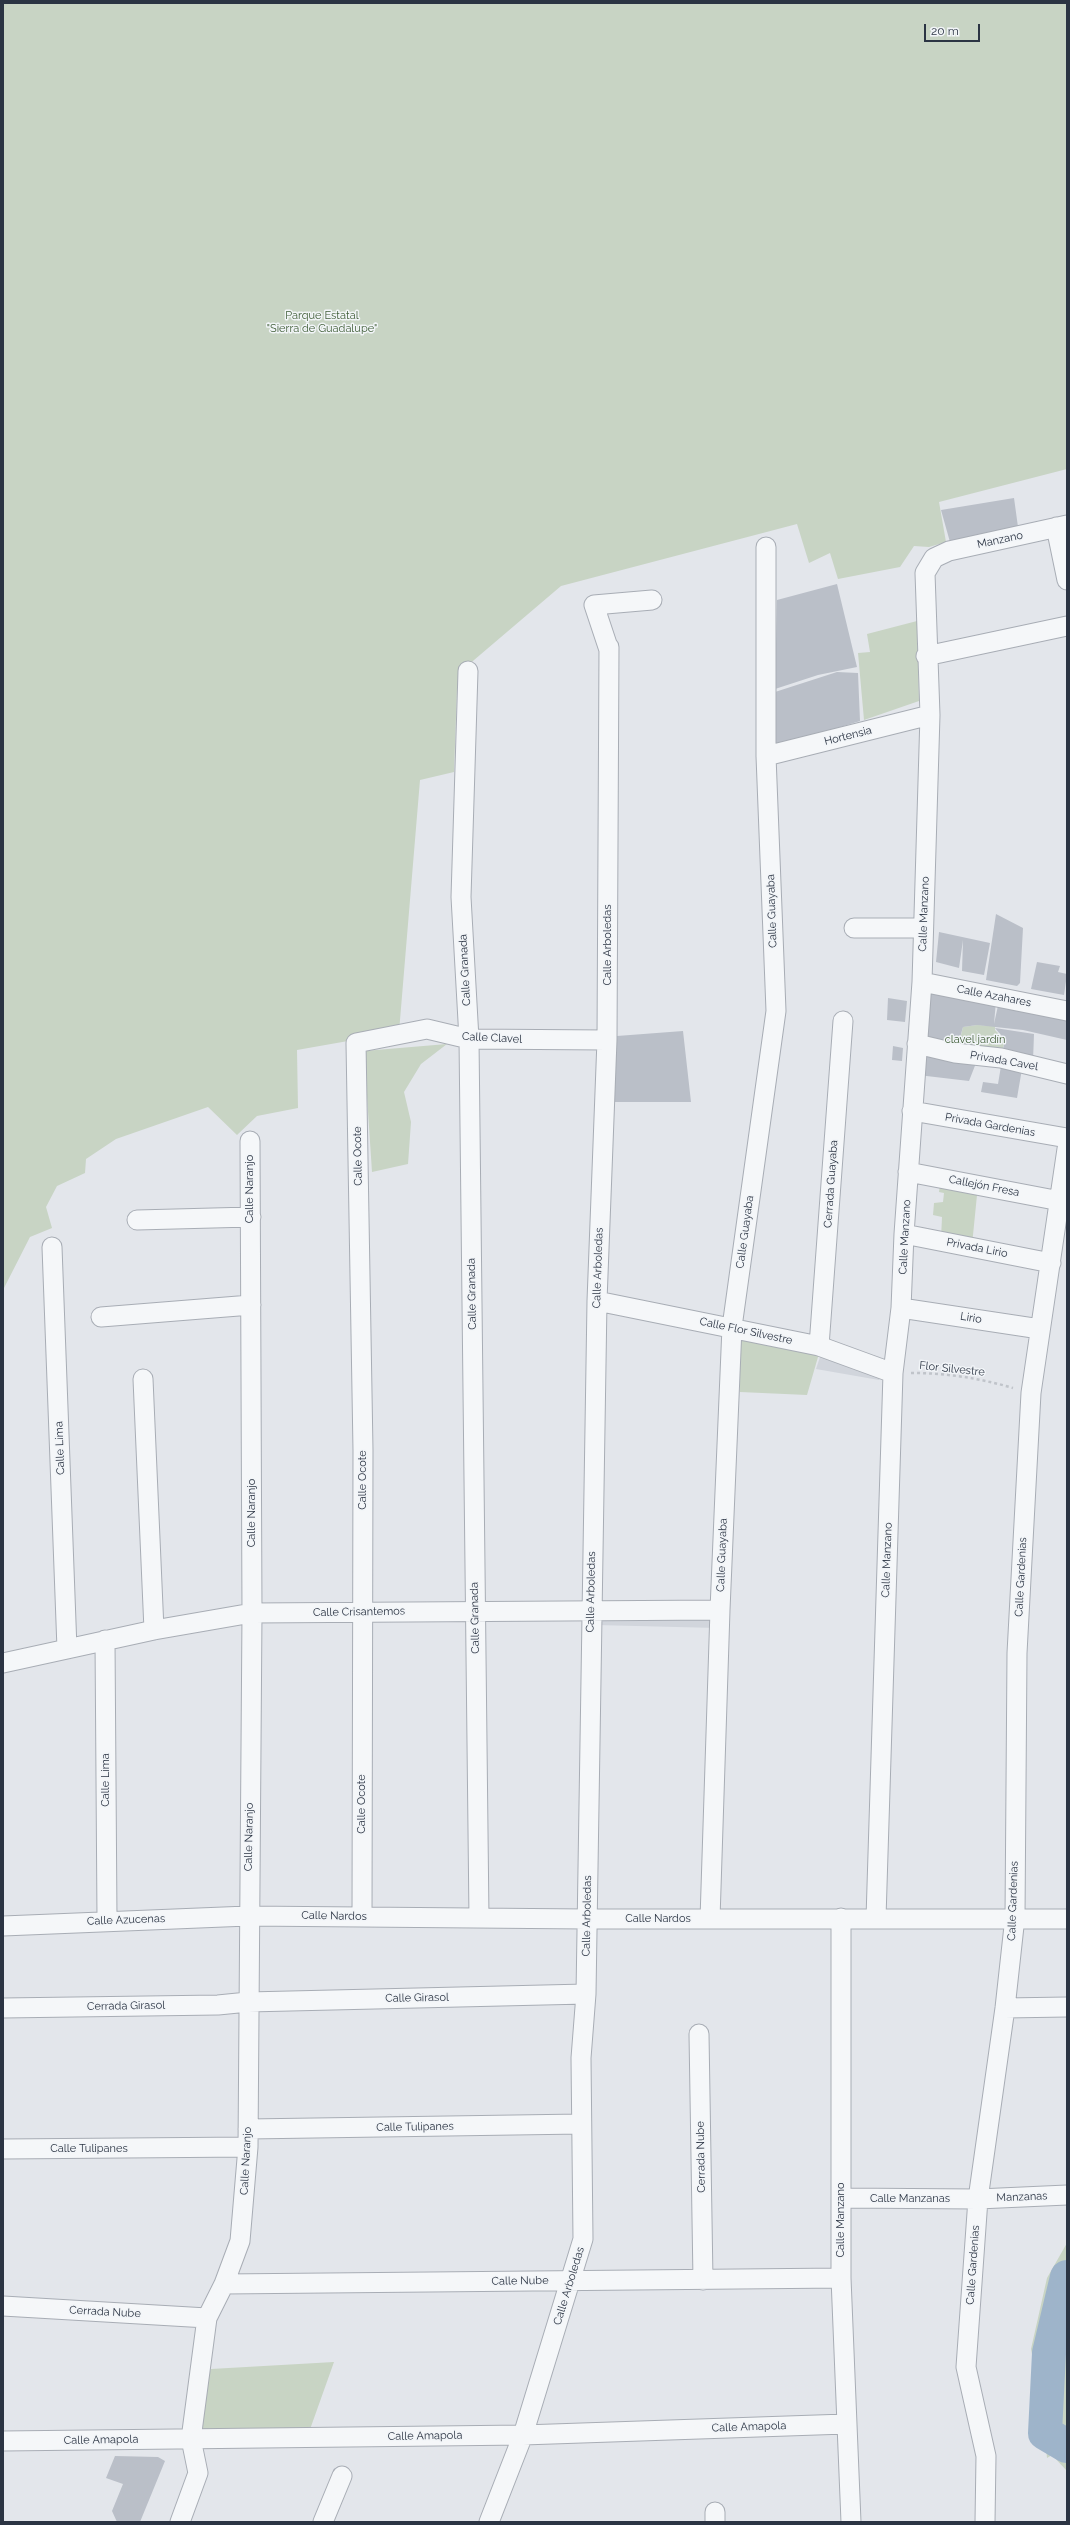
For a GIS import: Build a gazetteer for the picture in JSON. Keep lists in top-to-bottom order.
{
  "streets": {
    "street": [
      "Manzano",
      "Hortensia",
      "Calle Guayaba",
      "Calle Manzano",
      "Calle Arboledas",
      "Calle Granada",
      "Calle Azahares",
      "Calle Clavel",
      "Privada Cavel",
      "Privada Gardenias",
      "Calle Ocote",
      "Cerrada Guayaba",
      "Callejón Fresa",
      "Calle Naranjo",
      "Privada Lirio",
      "Lirio",
      "Calle Flor Silvestre",
      "Calle Lima",
      "Calle Gardenias",
      "Calle Crisantemos",
      "Calle Nardos",
      "Calle Azucenas",
      "Calle Girasol",
      "Cerrada Girasol",
      "Calle Tulipanes",
      "Cerrada Nube",
      "Manzanas",
      "Calle Manzanas",
      "Calle Nube",
      "Calle Amapola"
    ],
    "path": ["Flor Silvestre"]
  },
  "crossings": [
    ["Manzano", "Calle Manzano"],
    ["Hortensia", "Calle Guayaba"],
    ["Hortensia", "Calle Manzano"],
    ["Calle Guayaba", "Calle Flor Silvestre"],
    ["Calle Guayaba", "Calle Crisantemos"],
    ["Calle Guayaba", "Calle Nardos"],
    ["Calle Manzano", "Calle Azahares"],
    ["Calle Manzano", "Privada Cavel"],
    ["Calle Manzano", "Privada Gardenias"],
    ["Calle Manzano", "Callejón Fresa"],
    ["Calle Manzano", "Privada Lirio"],
    ["Calle Manzano", "Lirio"],
    ["Calle Manzano", "Calle Flor Silvestre"],
    ["Calle Manzano", "Flor Silvestre"],
    ["Calle Manzano", "Calle Nardos"],
    ["Calle Manzano", "Calle Manzanas"],
    ["Calle Manzano", "Calle Nube"],
    ["Calle Manzano", "Calle Amapola"],
    ["Calle Arboledas", "Calle Clavel"],
    ["Calle Arboledas", "Calle Flor Silvestre"],
    ["Calle Arboledas", "Calle Crisantemos"],
    ["Calle Arboledas", "Calle Nardos"],
    ["Calle Arboledas", "Calle Girasol"],
    ["Calle Arboledas", "Calle Tulipanes"],
    ["Calle Arboledas", "Calle Nube"],
    ["Calle Arboledas", "Calle Amapola"],
    ["Calle Granada", "Calle Clavel"],
    ["Calle Granada", "Calle Crisantemos"],
    ["Calle Granada", "Calle Nardos"],
    ["Calle Clavel", "Calle Ocote"],
    ["Calle Ocote", "Calle Crisantemos"],
    ["Calle Ocote", "Calle Nardos"],
    ["Cerrada Guayaba", "Calle Flor Silvestre"],
    ["Callejón Fresa", "Calle Gardenias"],
    ["Calle Naranjo", "Calle Crisantemos"],
    ["Calle Naranjo", "Calle Nardos"],
    ["Calle Naranjo", "Calle Azucenas"],
    ["Calle Naranjo", "Calle Girasol"],
    ["Calle Naranjo", "Cerrada Girasol"],
    ["Calle Naranjo", "Calle Tulipanes"],
    ["Calle Naranjo", "Cerrada Nube"],
    ["Calle Naranjo", "Calle Nube"],
    ["Calle Naranjo", "Calle Amapola"],
    ["Privada Lirio", "Calle Gardenias"],
    ["Lirio", "Calle Gardenias"],
    ["Calle Flor Silvestre", "Flor Silvestre"],
    ["Flor Silvestre", "Calle Gardenias"],
    ["Calle Lima", "Calle Crisantemos"],
    ["Calle Lima", "Calle Azucenas"],
    ["Calle Gardenias", "Calle Nardos"],
    ["Calle Gardenias", "Manzanas"],
    ["Calle Gardenias", "Calle Manzanas"],
    ["Calle Nardos", "Calle Azucenas"],
    ["Calle Girasol", "Cerrada Girasol"],
    ["Cerrada Nube", "Calle Nube"],
    ["Manzanas", "Calle Manzanas"]
  ],
  "parks": ["Parque Estatal \"Sierra de Guadalupe\"", "clavel jardín"],
  "scale_bar": "20 m"
}
